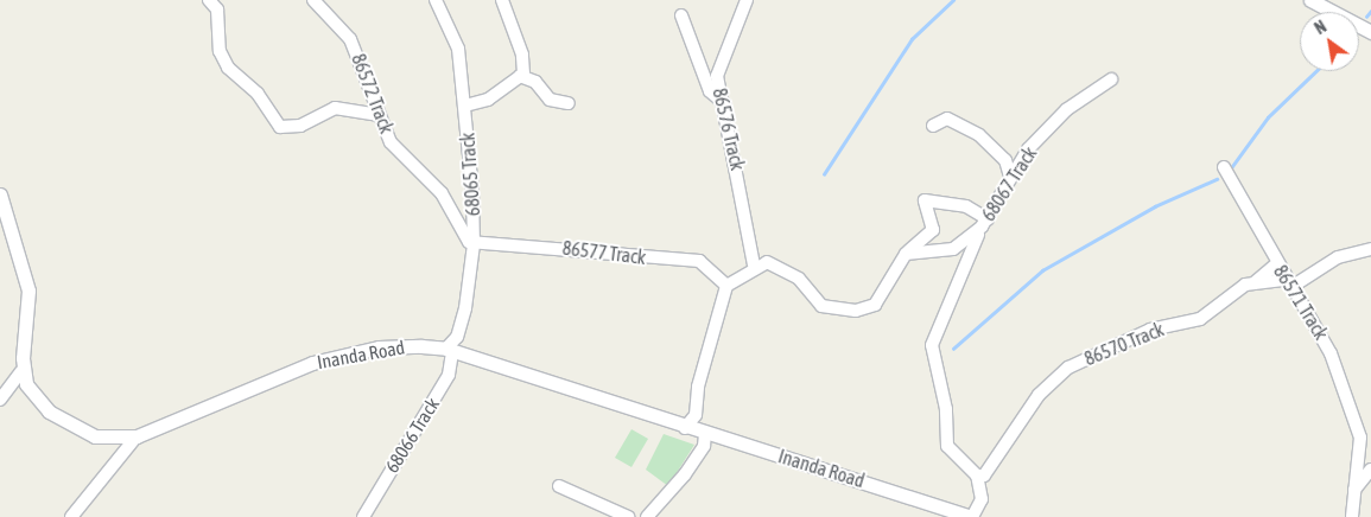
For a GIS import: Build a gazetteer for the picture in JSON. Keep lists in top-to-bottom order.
{
  "streets": {
    "street": [
      "86572 Track",
      "86576 Track",
      "68065 Track",
      "68067 Track",
      "86577 Track",
      "86571 Track",
      "86570 Track",
      "Inanda Road",
      "68066 Track"
    ]
  },
  "crossings": [
    ["86572 Track", "68065 Track"],
    ["86572 Track", "86577 Track"],
    ["68065 Track", "86577 Track"],
    ["68065 Track", "Inanda Road"],
    ["68065 Track", "68066 Track"],
    ["86571 Track", "86570 Track"],
    ["Inanda Road", "68066 Track"]
  ],
  "north": "top left"
}
